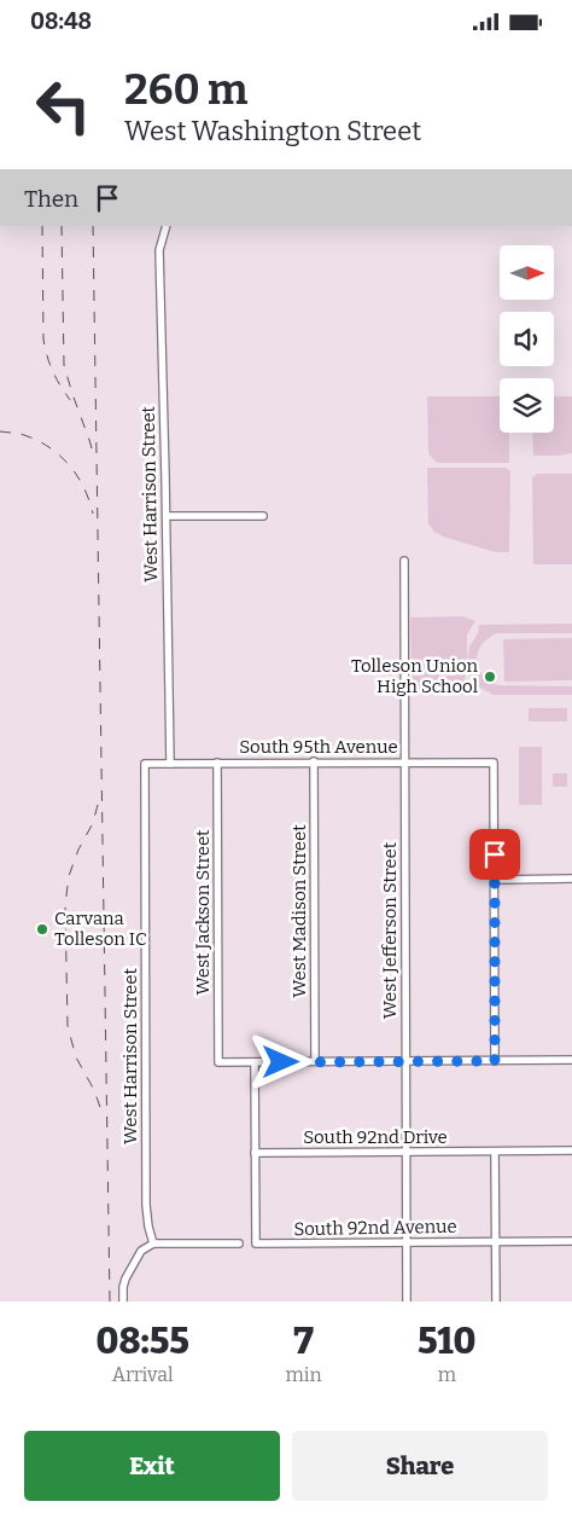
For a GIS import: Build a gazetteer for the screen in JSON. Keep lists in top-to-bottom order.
{
  "streets": {
    "street": [
      "West Harrison Street",
      "South 95th Avenue",
      "West Madison Street",
      "West Jackson Street",
      "West Jefferson Street",
      "South 92nd Drive",
      "South 92nd Avenue"
    ]
  },
  "crossings": [
    ["West Harrison Street", "South 95th Avenue"],
    ["South 95th Avenue", "West Madison Street"],
    ["South 95th Avenue", "West Jackson Street"],
    ["South 95th Avenue", "West Jefferson Street"],
    ["West Jefferson Street", "South 92nd Drive"],
    ["West Jefferson Street", "South 92nd Avenue"],
    ["South 92nd Drive", "South 92nd Avenue"]
  ],
  "places": ["Tolleson Union High School", "Carvana Tolleson IC"],
  "north": "right",
  "page": {
    "status": "08:48",
    "turn": ["260 m", "West Washington Street"],
    "then": "Then",
    "eta": [
      "08:55",
      "Arrival",
      "7",
      "min",
      "510",
      "m"
    ],
    "buttons": ["Exit", "Share"]
  }
}
